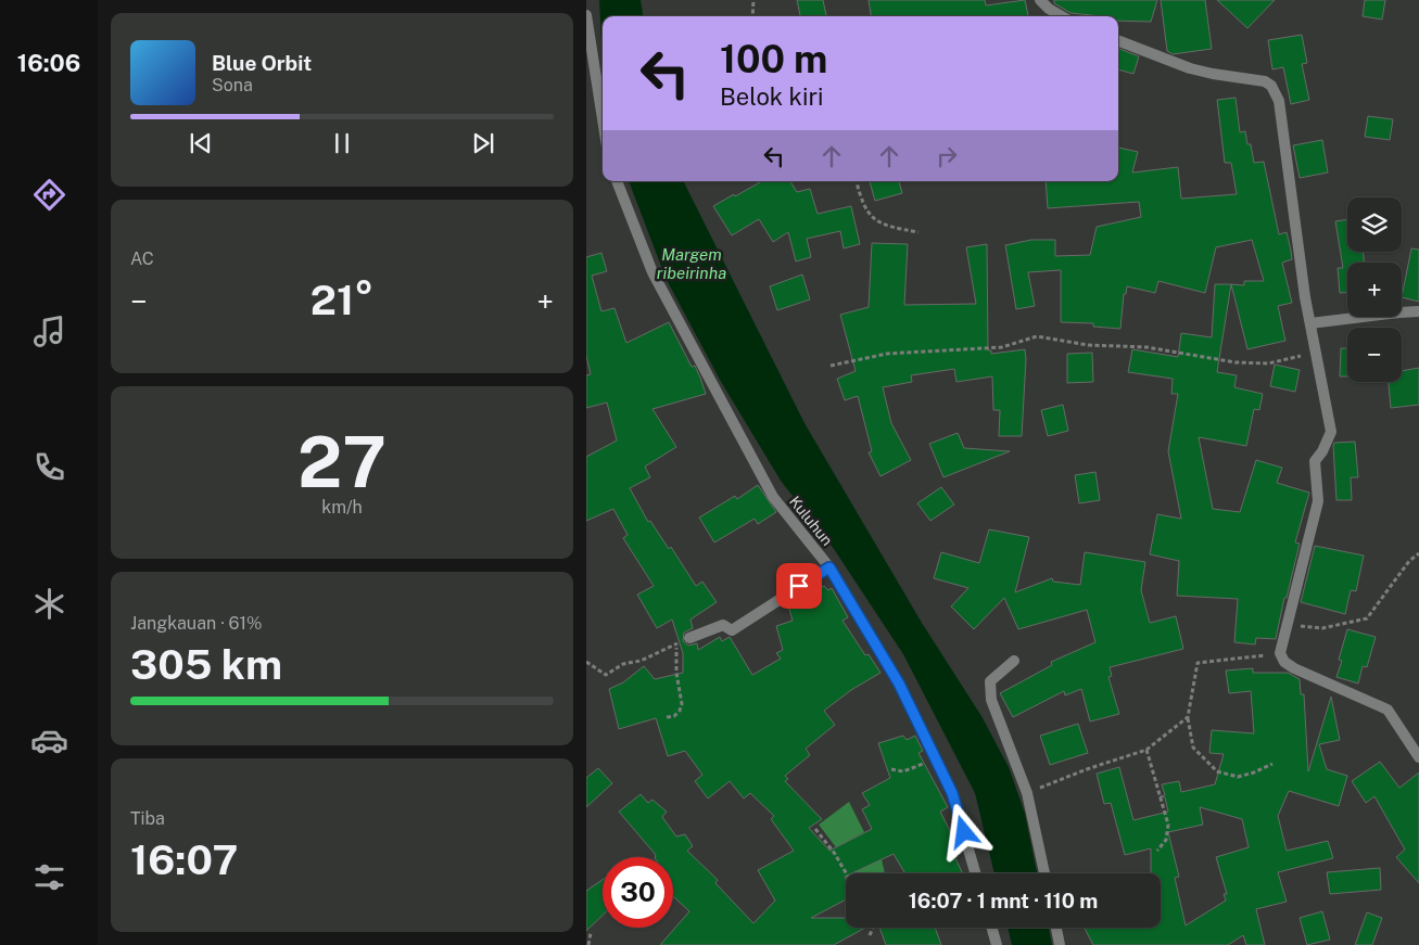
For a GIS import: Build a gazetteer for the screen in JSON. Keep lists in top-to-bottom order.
{
  "streets": {
    "street": ["Kuluhun"]
  },
  "water": ["Margem ribeirinha"],
  "page": {
    "tabs": "16:06",
    "turn": ["100 m", "Belok kiri"],
    "song": ["Blue Orbit", "Sona"],
    "map_buttons": ["+", "−"],
    "tile": [
      "AC",
      ["27", "km/h"],
      ["Jangkauan · 61%", "305 km"],
      ["Tiba", "16:07"]
    ],
    "heat": ["−", "21°", "+"],
    "limit": "30",
    "trip": "16:07 · 1 mnt · 110 m"
  }
}
